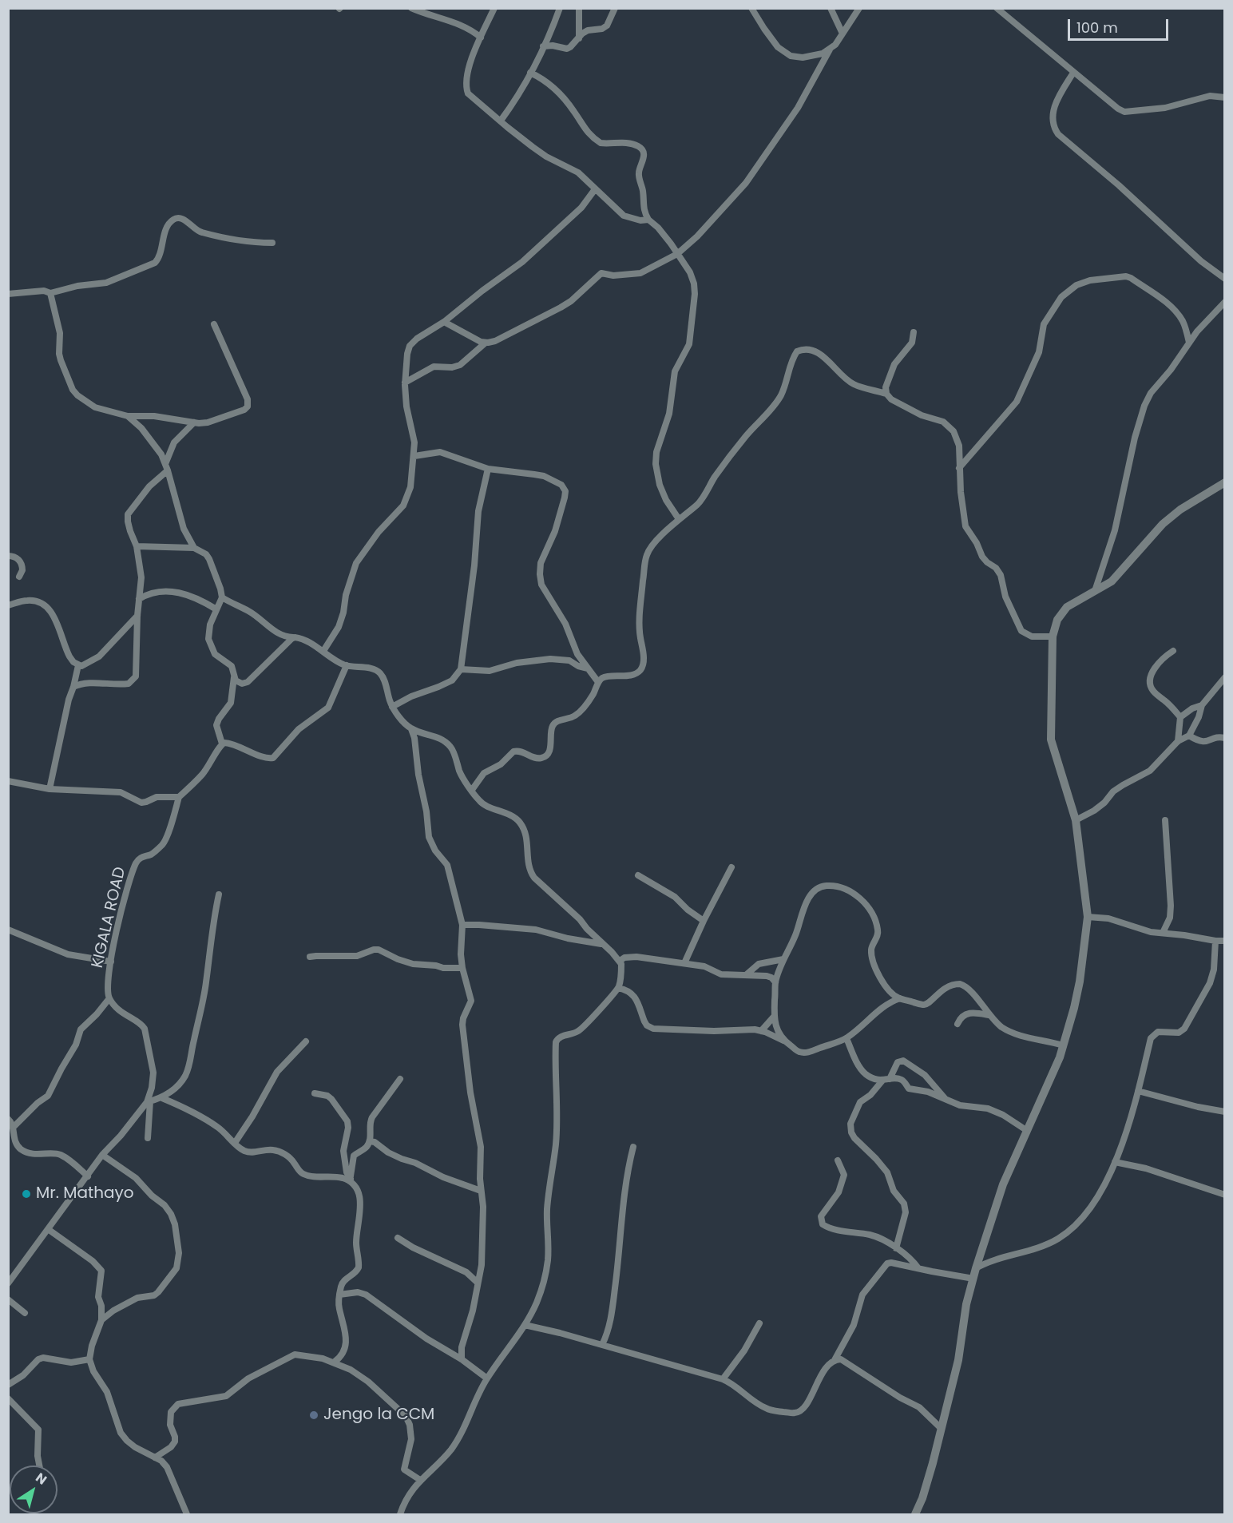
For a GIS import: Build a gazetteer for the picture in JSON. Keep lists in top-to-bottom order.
{
  "streets": {
    "street": ["KIGALA ROAD"]
  },
  "places": ["Mr. Mathayo", "Jengo la CCM"],
  "scale_bar": "100 m",
  "north": "top right"
}
